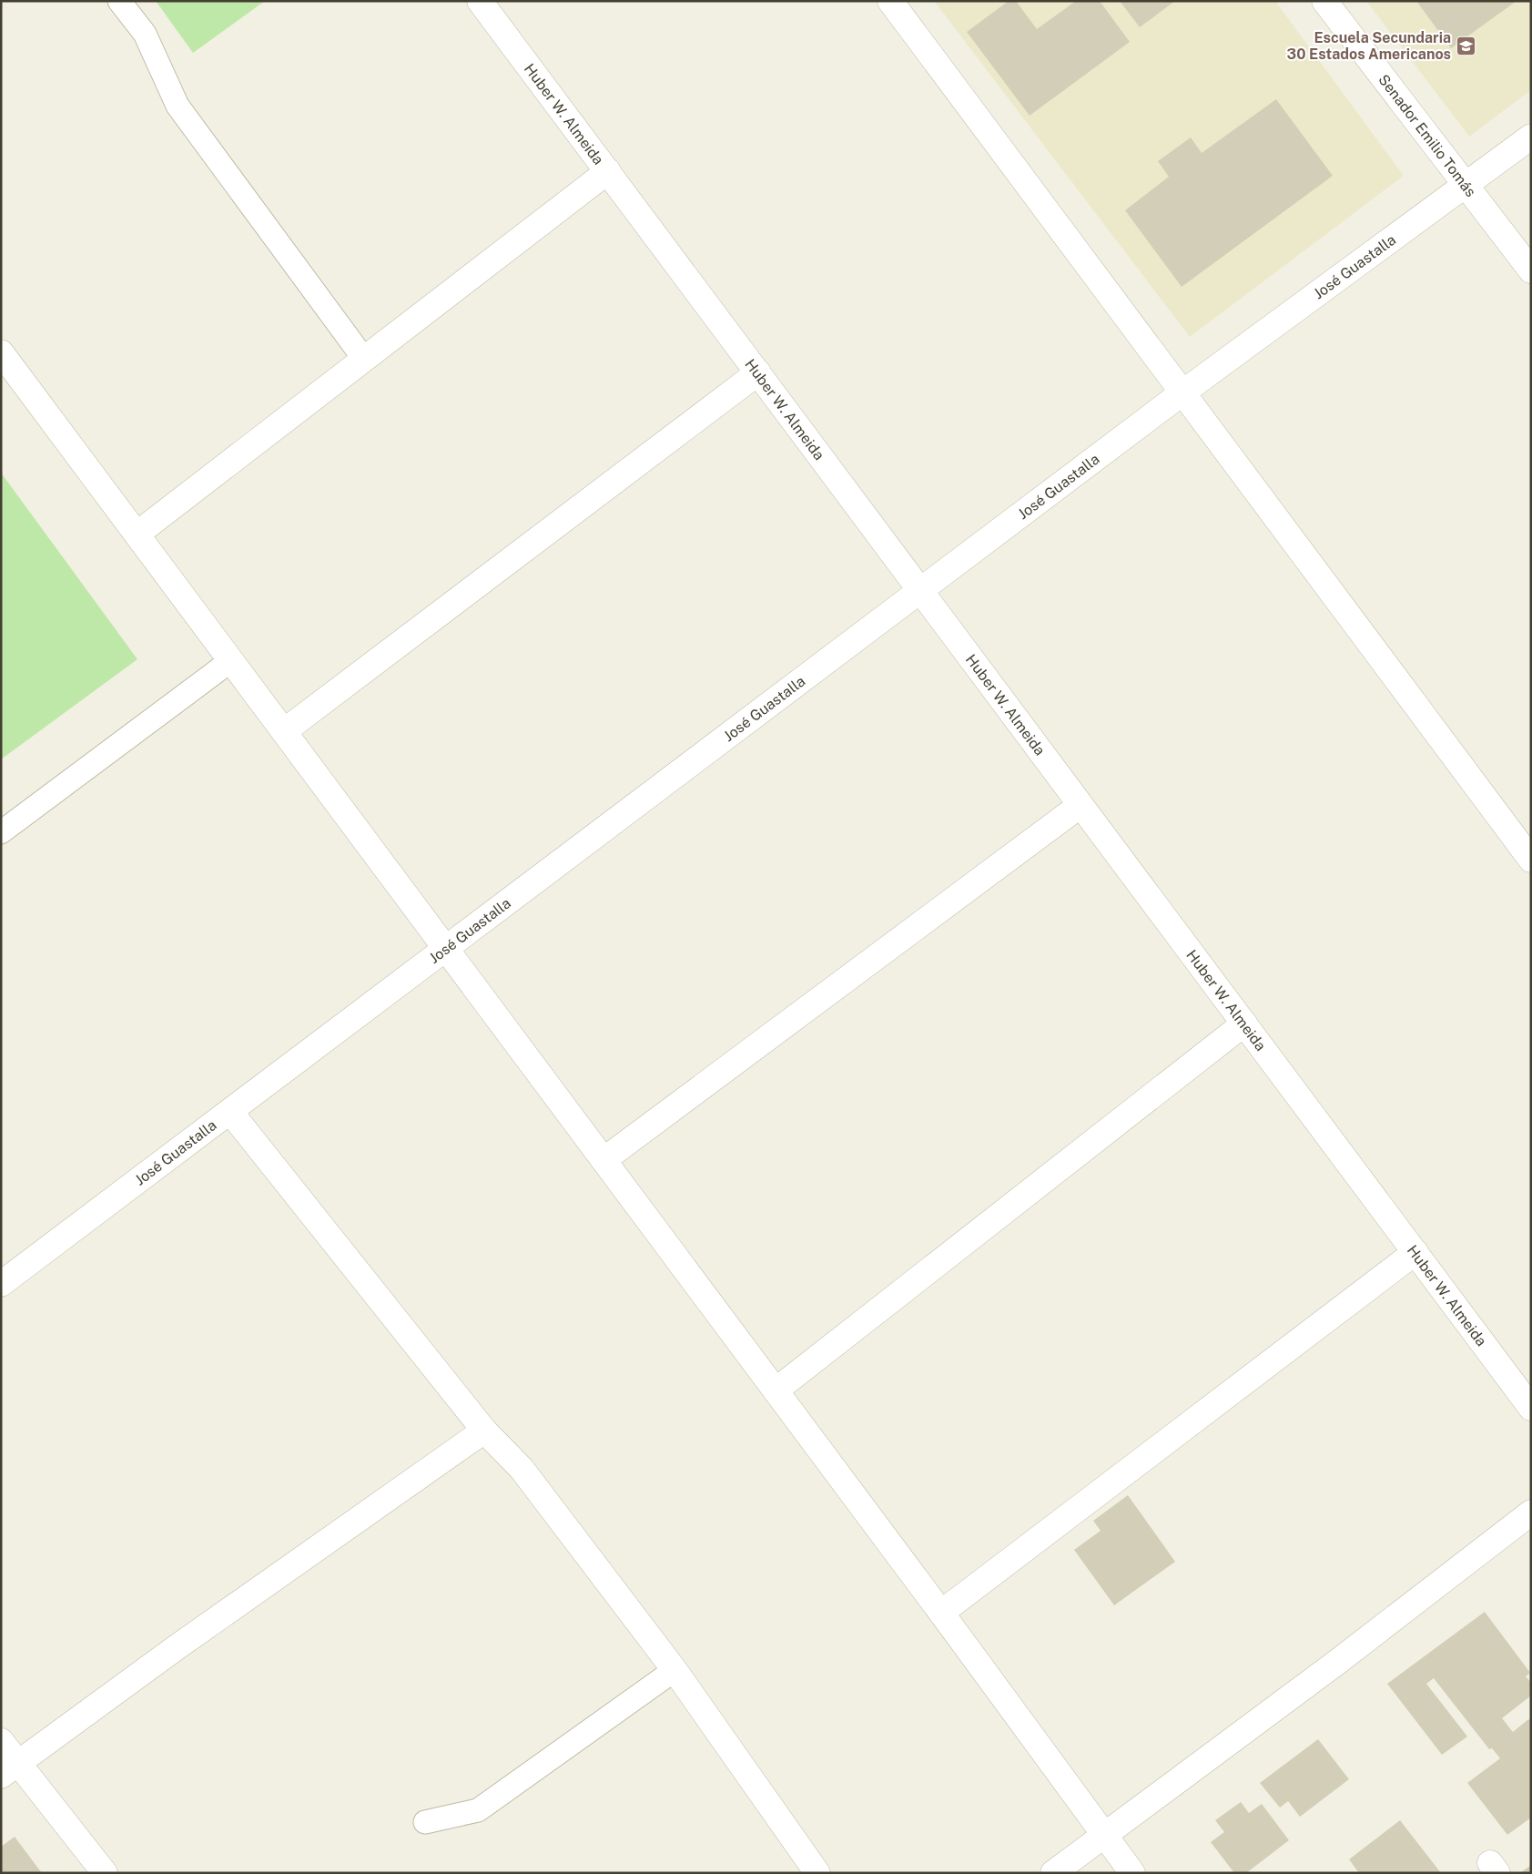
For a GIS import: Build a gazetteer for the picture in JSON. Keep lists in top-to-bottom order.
{
  "streets": {
    "street": ["Huber W. Almeida", "Senador Emilio Tomás", "José Guastalla"]
  },
  "crossings": [
    ["Huber W. Almeida", "José Guastalla"],
    ["Senador Emilio Tomás", "José Guastalla"]
  ],
  "places": {
    "school or university": ["Escuela Secundaria 30 Estados Americanos"]
  }
}
